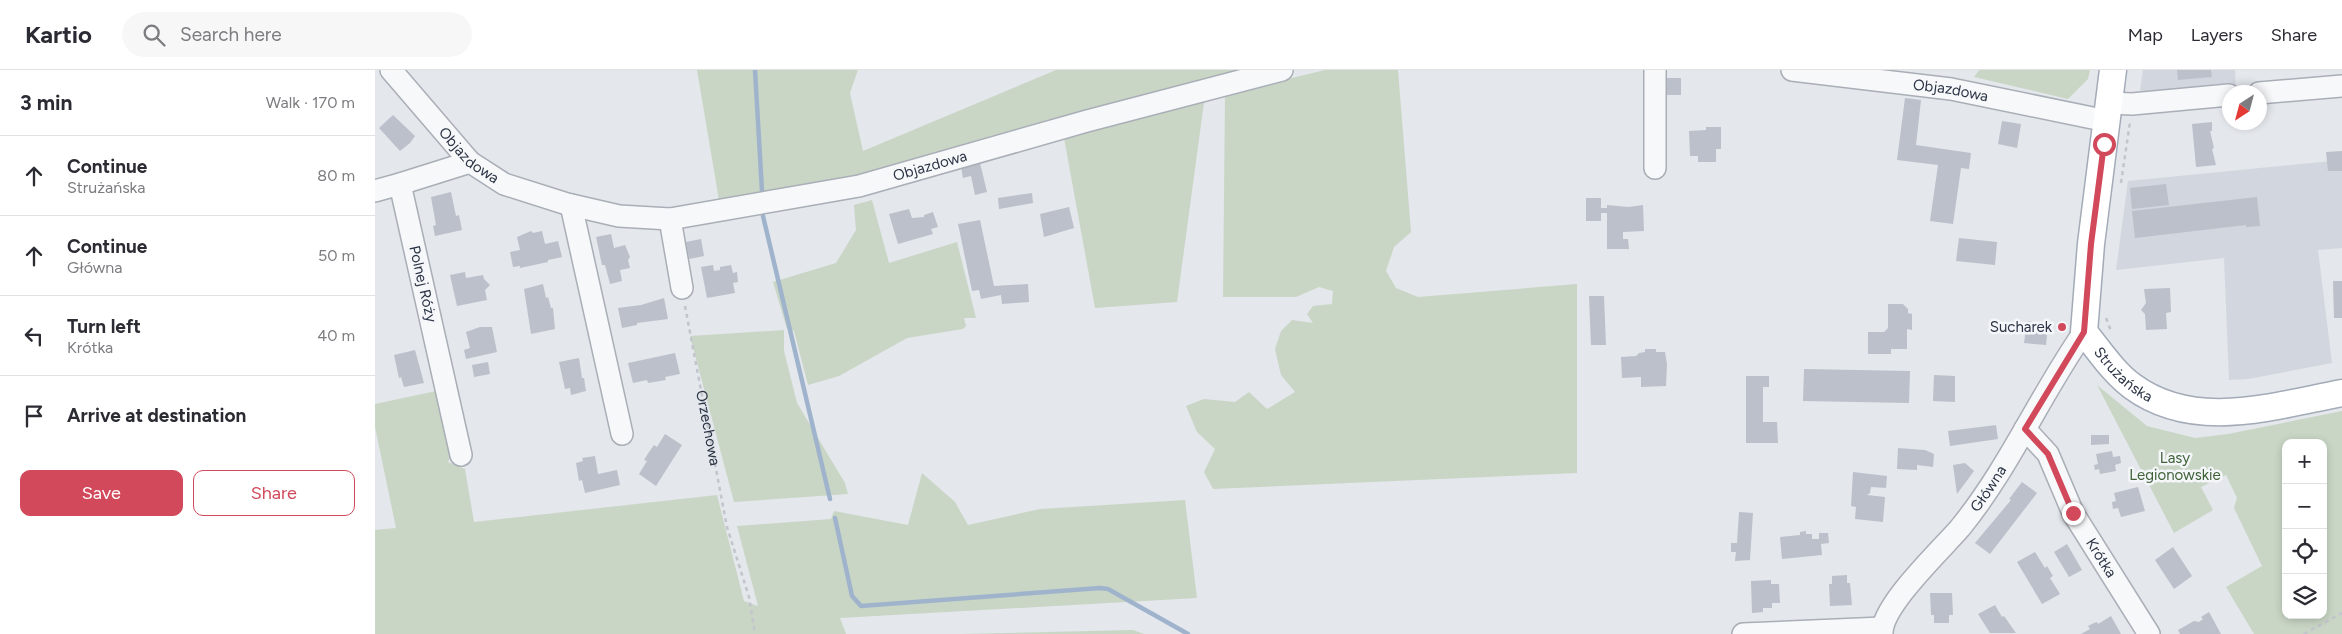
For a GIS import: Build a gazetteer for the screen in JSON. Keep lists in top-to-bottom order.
{
  "streets": {
    "main road": ["Strużańska"],
    "street": [
      "Objazdowa",
      "Polnej Róży",
      "Główna",
      "Krótka"
    ],
    "path": ["Orzechowa"]
  },
  "crossings": [
    ["Objazdowa", "Strużańska"],
    ["Strużańska", "Główna"],
    ["Główna", "Krótka"]
  ],
  "parks": ["Lasy Legionowskie"],
  "places": ["Sucharek"],
  "north": "bottom left",
  "page": {
    "header": "Kartio",
    "search": "Search here",
    "nav": ["Map", "Layers", "Share"],
    "heading": ["3 min", "Walk · 170 m"],
    "list": [
      ["Continue", "Strużańska", "80 m"],
      ["Continue", "Główna", "50 m"],
      ["Turn left", "Krótka", "40 m"],
      "Arrive at destination"
    ],
    "map_buttons": ["+", "−"],
    "buttons": ["Save", "Share"]
  }
}
